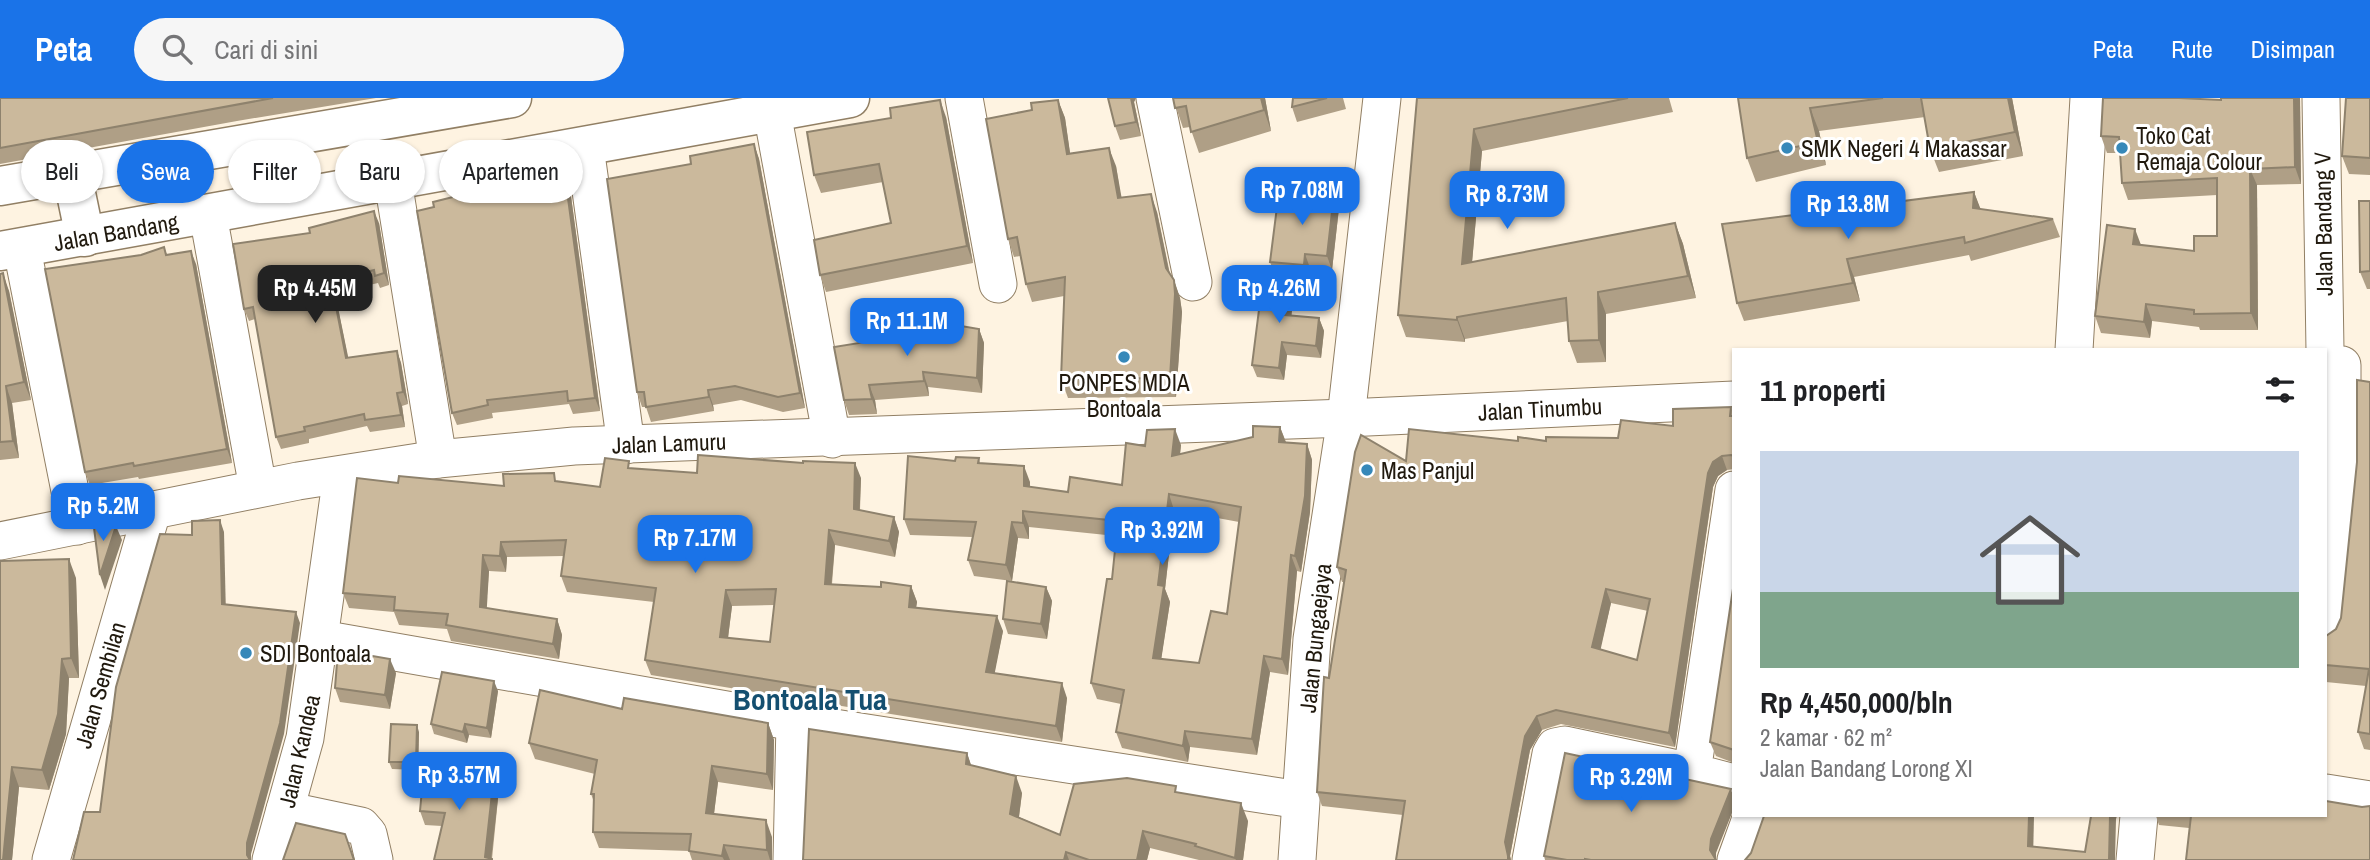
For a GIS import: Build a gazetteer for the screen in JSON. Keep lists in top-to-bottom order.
{
  "streets": {
    "main road": ["Jalan Bandang"],
    "street": [
      "Jalan Bandang V",
      "Jalan Tinumbu",
      "Jalan Lamuru",
      "Jalan Bungaejaya",
      "Jalan Sembilan",
      "Jalan Kandea"
    ]
  },
  "crossings": [
    ["Jalan Tinumbu", "Jalan Lamuru"],
    ["Jalan Tinumbu", "Jalan Bungaejaya"],
    ["Jalan Lamuru", "Jalan Bungaejaya"],
    ["Jalan Lamuru", "Jalan Sembilan"],
    ["Jalan Lamuru", "Jalan Kandea"]
  ],
  "districts": ["Bontoala Tua"],
  "places": [
    "SMK Negeri 4 Makassar",
    "Toko Cat Remaja Colour",
    "PONPES MDIA Bontoala",
    "Mas Panjul",
    "SDI Bontoala"
  ],
  "page": {
    "header": "Peta",
    "search": "Cari di sini",
    "nav": ["Peta", "Rute", "Disimpan"],
    "chip": [
      "Beli",
      "Sewa",
      "Filter",
      "Baru",
      "Apartemen"
    ],
    "price": [
      "Rp 7.08M",
      "Rp 8.73M",
      "Rp 13.8M",
      "Rp 4.45M",
      "Rp 4.26M",
      "Rp 11.1M",
      "Rp 5.2M",
      "Rp 3.92M",
      "Rp 7.17M",
      "Rp 3.57M",
      "Rp 3.29M"
    ],
    "heading": "11 properti",
    "list": [
      {
        "name": "Rp 4,450,000/bln",
        "note": "2 kamar · 62 m² · Jalan Bandang Lorong XI"
      }
    ]
  }
}
